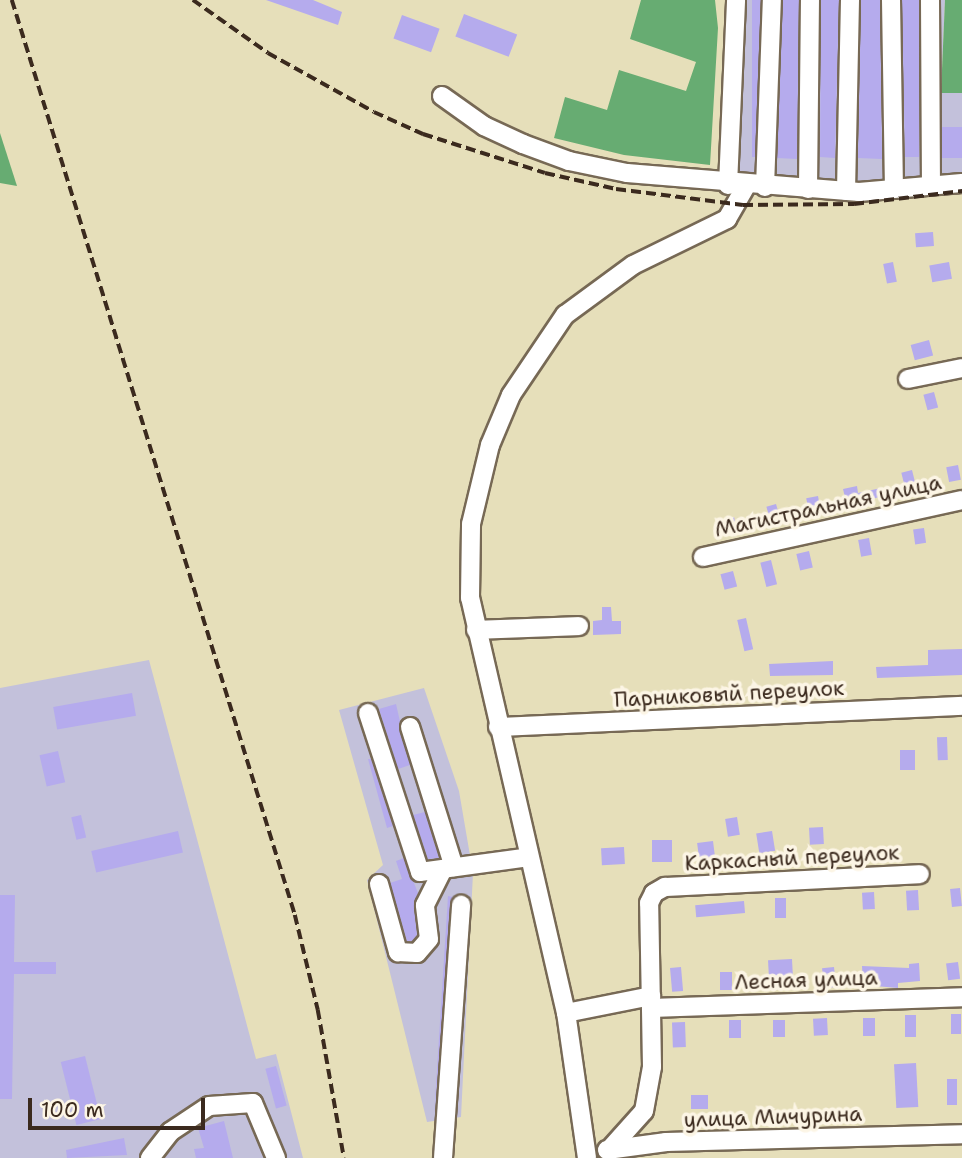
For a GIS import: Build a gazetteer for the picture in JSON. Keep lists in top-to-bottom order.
{
  "streets": {
    "street": [
      "Магистральная улица",
      "Парниковый переулок",
      "Каркасный переулок",
      "Лесная улица",
      "улица Мичурина"
    ]
  },
  "crossings": [
    ["Каркасный переулок", "Лесная улица"]
  ],
  "scale_bar": "100 m"
}
